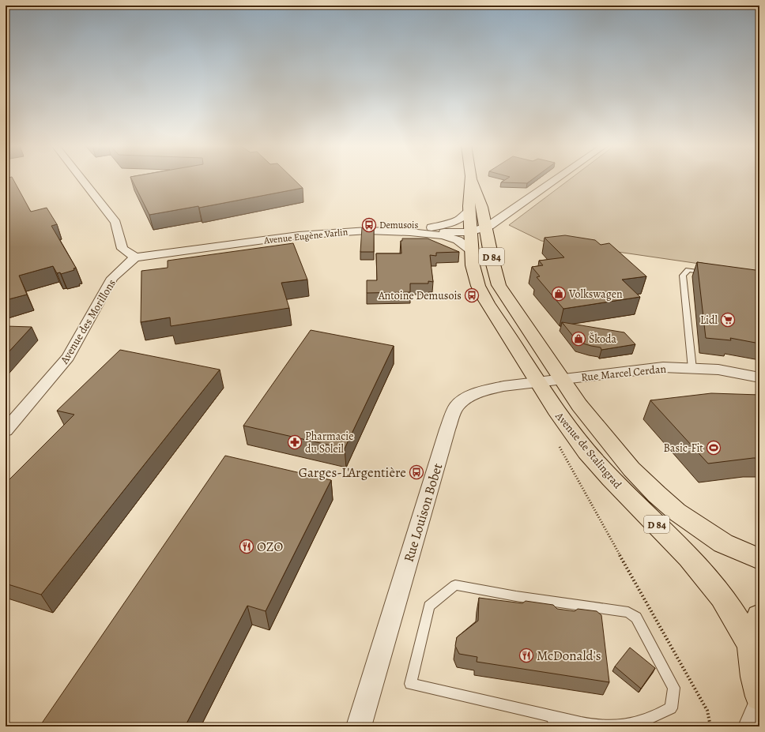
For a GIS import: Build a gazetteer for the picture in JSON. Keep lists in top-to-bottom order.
{
  "streets": {
    "main road": ["D 84", "Avenue de Stalingrad"],
    "street": [
      "Avenue Eugène Varlin",
      "Avenue des Morillons",
      "Rue Marcel Cerdan",
      "Rue Louison Bobet"
    ]
  },
  "crossings": [
    ["Avenue Eugène Varlin", "Avenue des Morillons"],
    ["Avenue Eugène Varlin", "Avenue de Stalingrad"],
    ["Rue Marcel Cerdan", "Avenue de Stalingrad"],
    ["Rue Marcel Cerdan", "Rue Louison Bobet"],
    ["Avenue de Stalingrad", "Rue Louison Bobet"]
  ],
  "places": {
    "bus stop": ["Demusois", "Antoine Demusois", "Garges-L'Argentière"],
    "shop": ["Volkswagen", "Škoda"],
    "supermarket": ["Lidl"],
    "pharmacy": ["Pharmacie du Soleil"],
    "sports": ["Basic-Fit"],
    "restaurant": ["OZO", "McDonald's"]
  }
}
